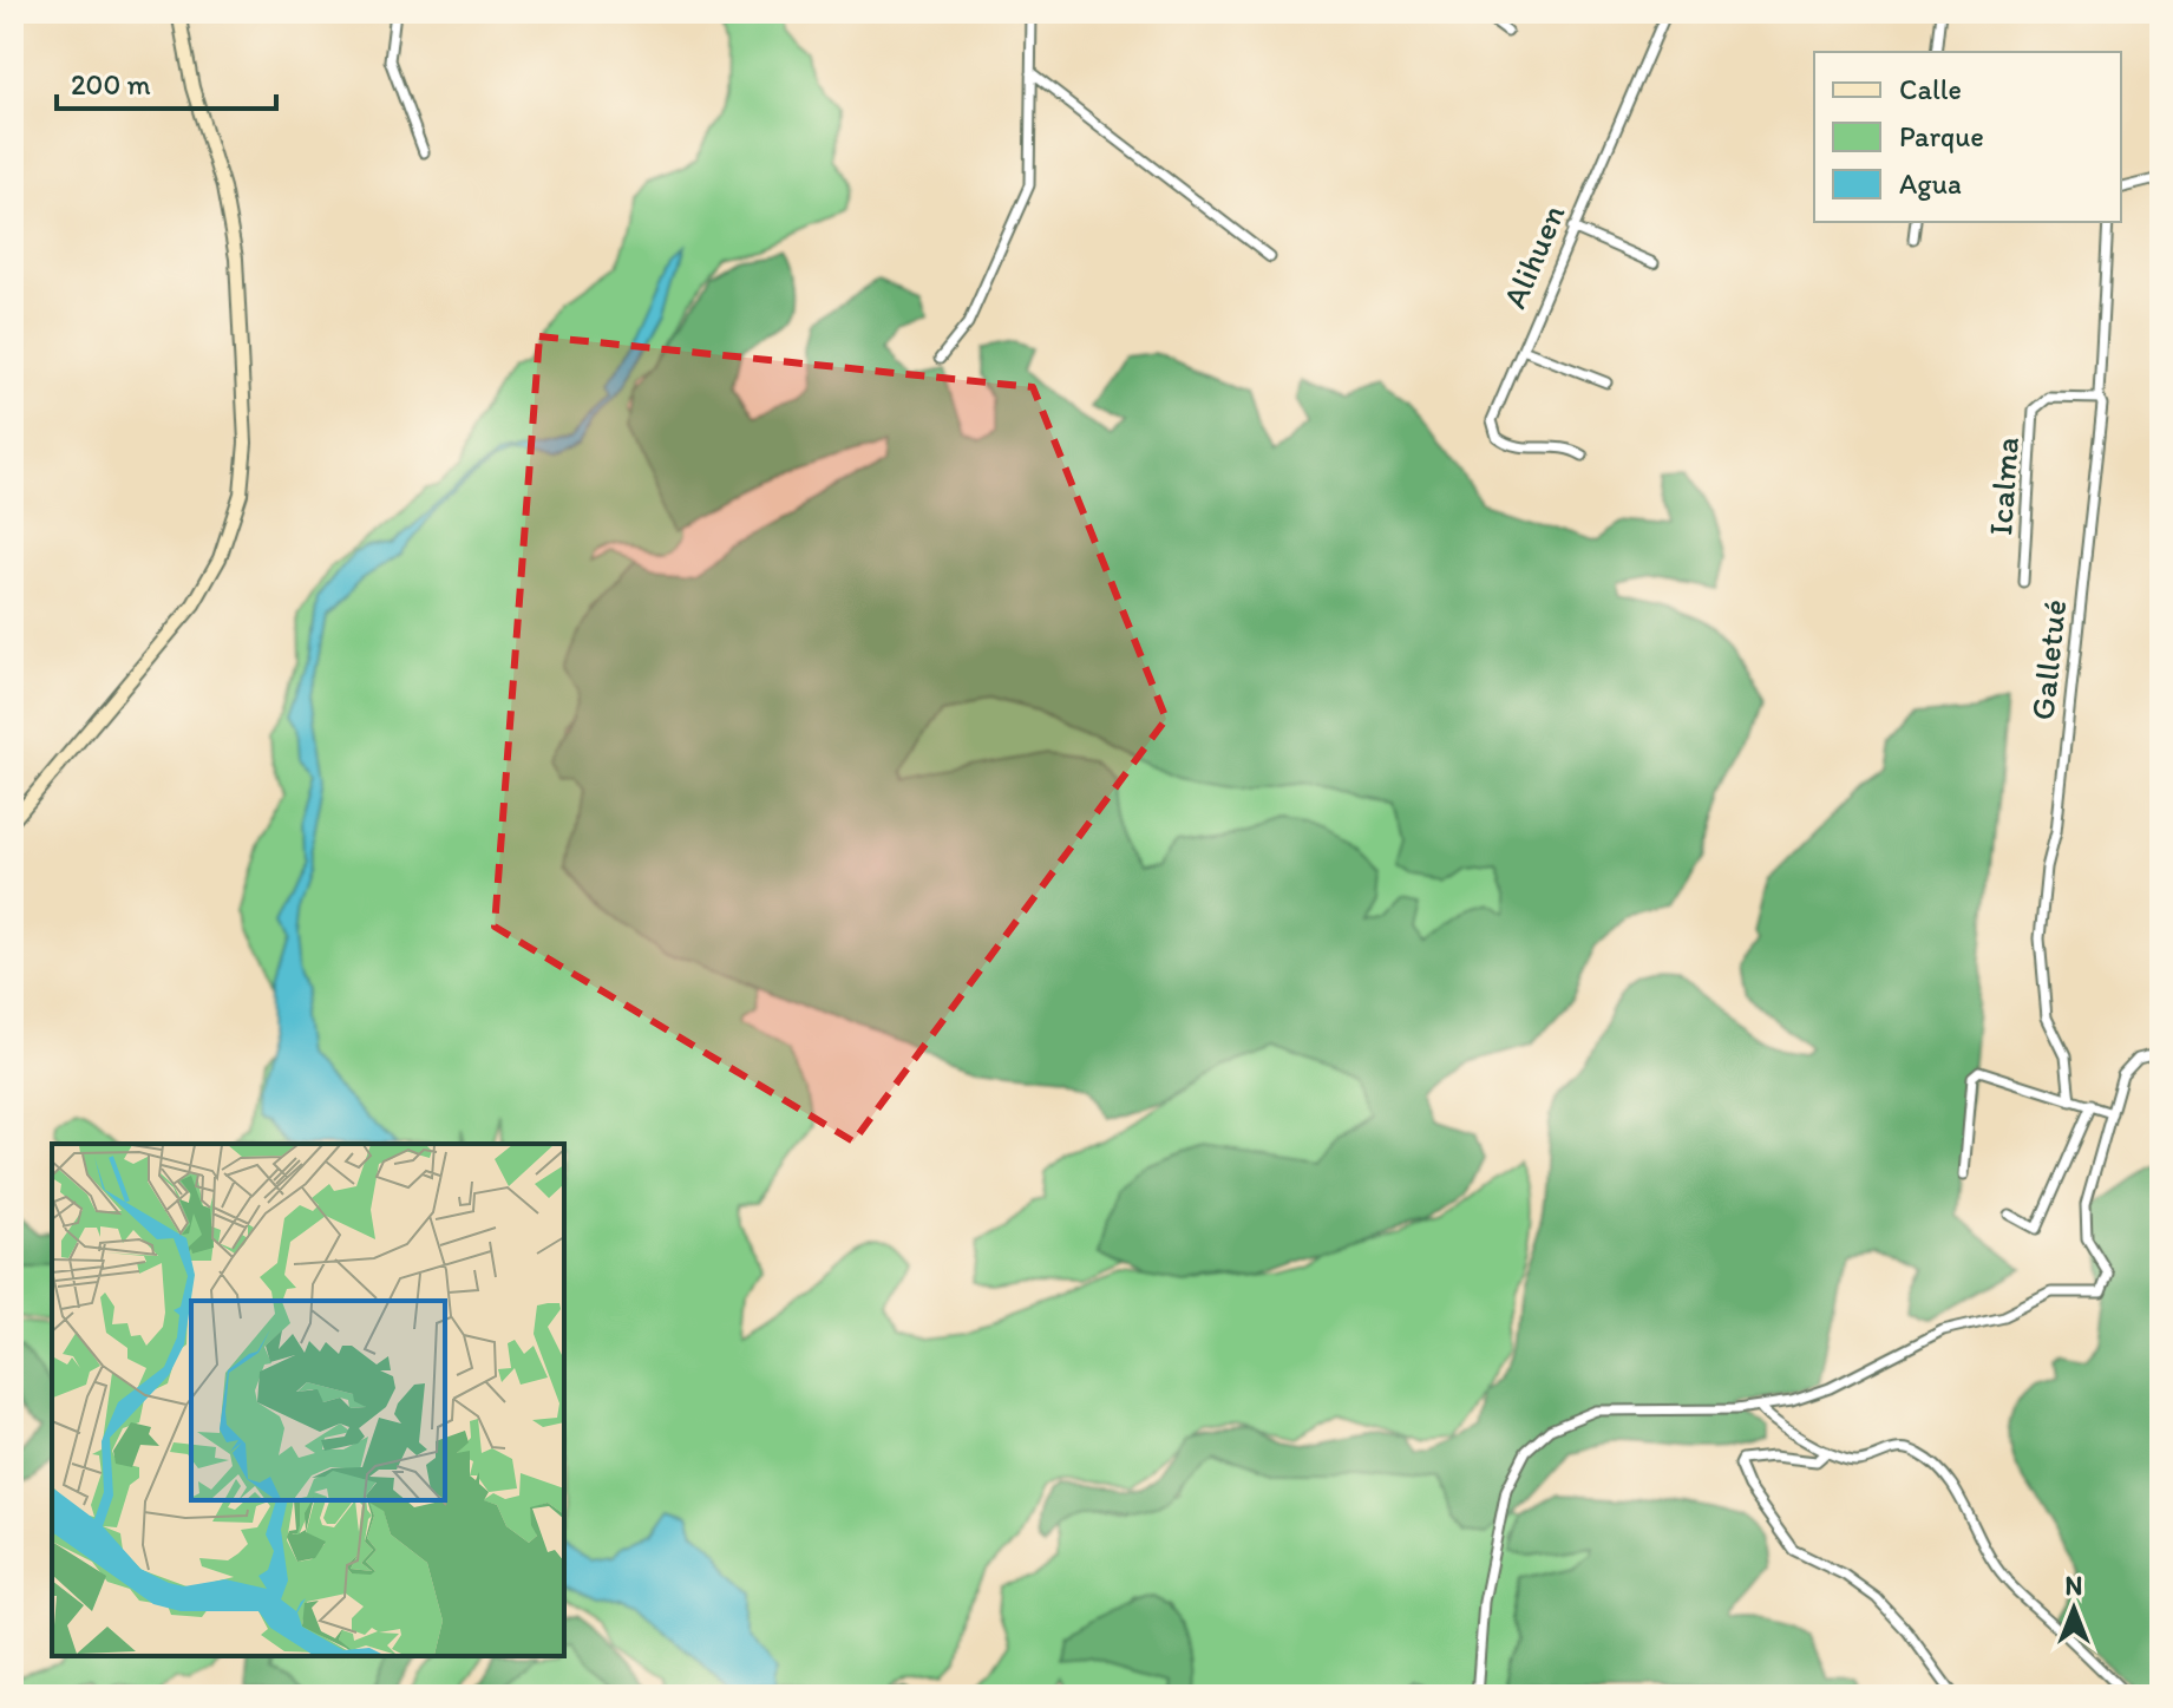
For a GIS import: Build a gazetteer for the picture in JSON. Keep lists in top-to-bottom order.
{
  "streets": {
    "street": ["Alihuen", "Icalma", "Galletué"]
  },
  "crossings": [
    ["Icalma", "Galletué"]
  ],
  "legend": ["Calle", "Parque", "Agua"],
  "scale_bar": "200 m",
  "north": "top"
}
